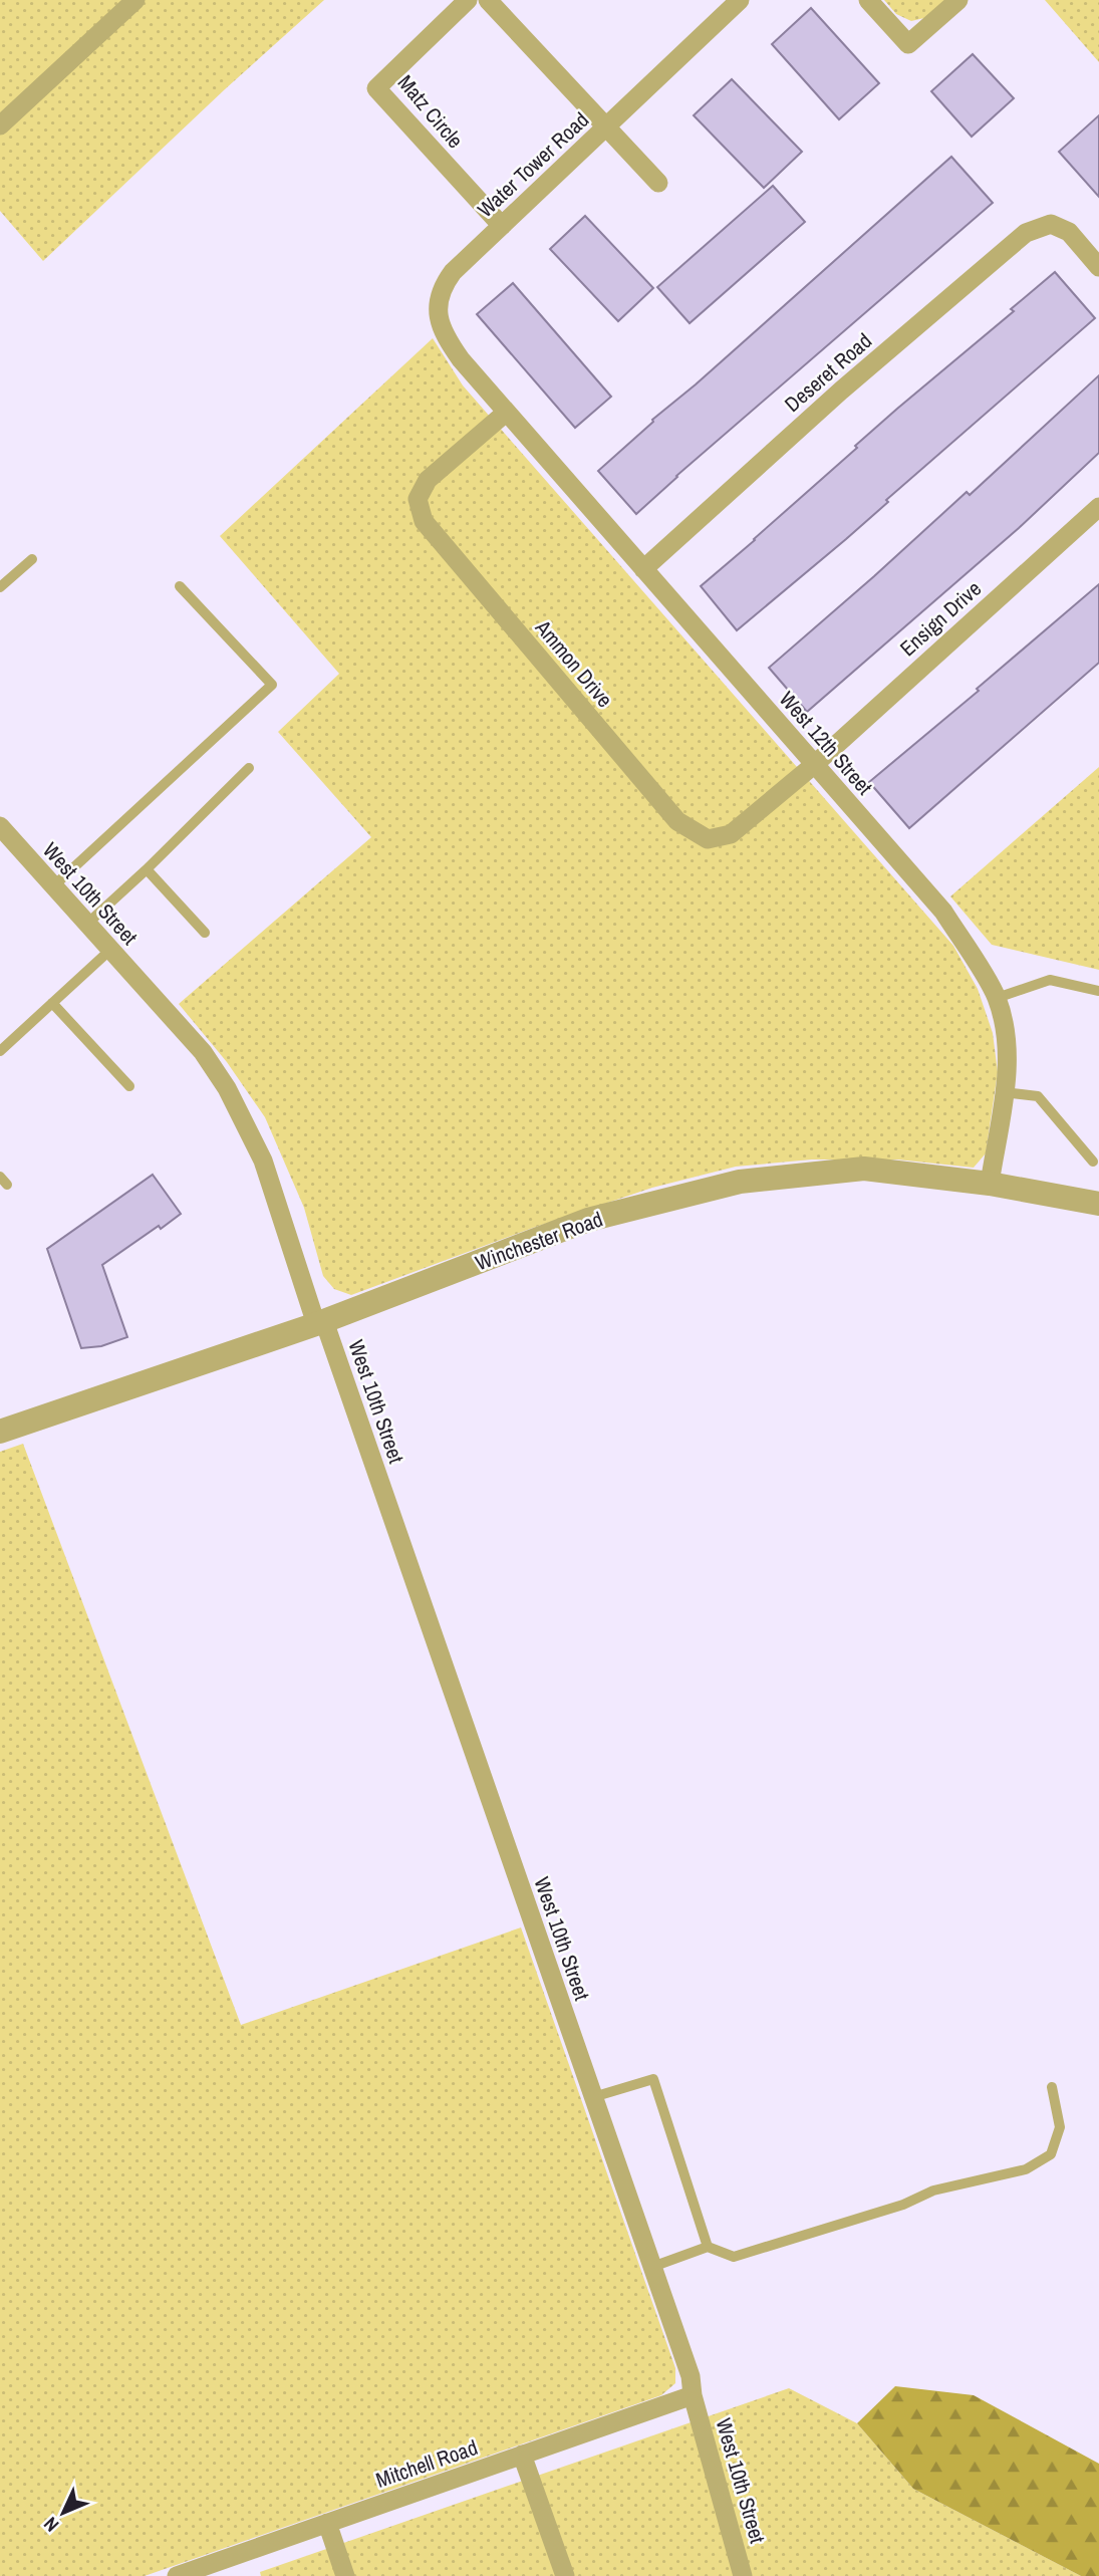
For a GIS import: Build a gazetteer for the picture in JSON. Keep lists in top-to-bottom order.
{
  "streets": {
    "street": [
      "Matz Circle",
      "Water Tower Road",
      "Deseret Road",
      "Ensign Drive",
      "Ammon Drive",
      "West 12th Street",
      "West 10th Street",
      "Winchester Road",
      "Mitchell Road"
    ]
  },
  "crossings": [
    ["Matz Circle", "Water Tower Road"],
    ["Water Tower Road", "West 12th Street"],
    ["Deseret Road", "West 12th Street"],
    ["Ensign Drive", "Ammon Drive"],
    ["Ensign Drive", "West 12th Street"],
    ["Ammon Drive", "West 12th Street"],
    ["West 12th Street", "Winchester Road"],
    ["West 10th Street", "Winchester Road"],
    ["West 10th Street", "Mitchell Road"]
  ],
  "north": "bottom left"
}
